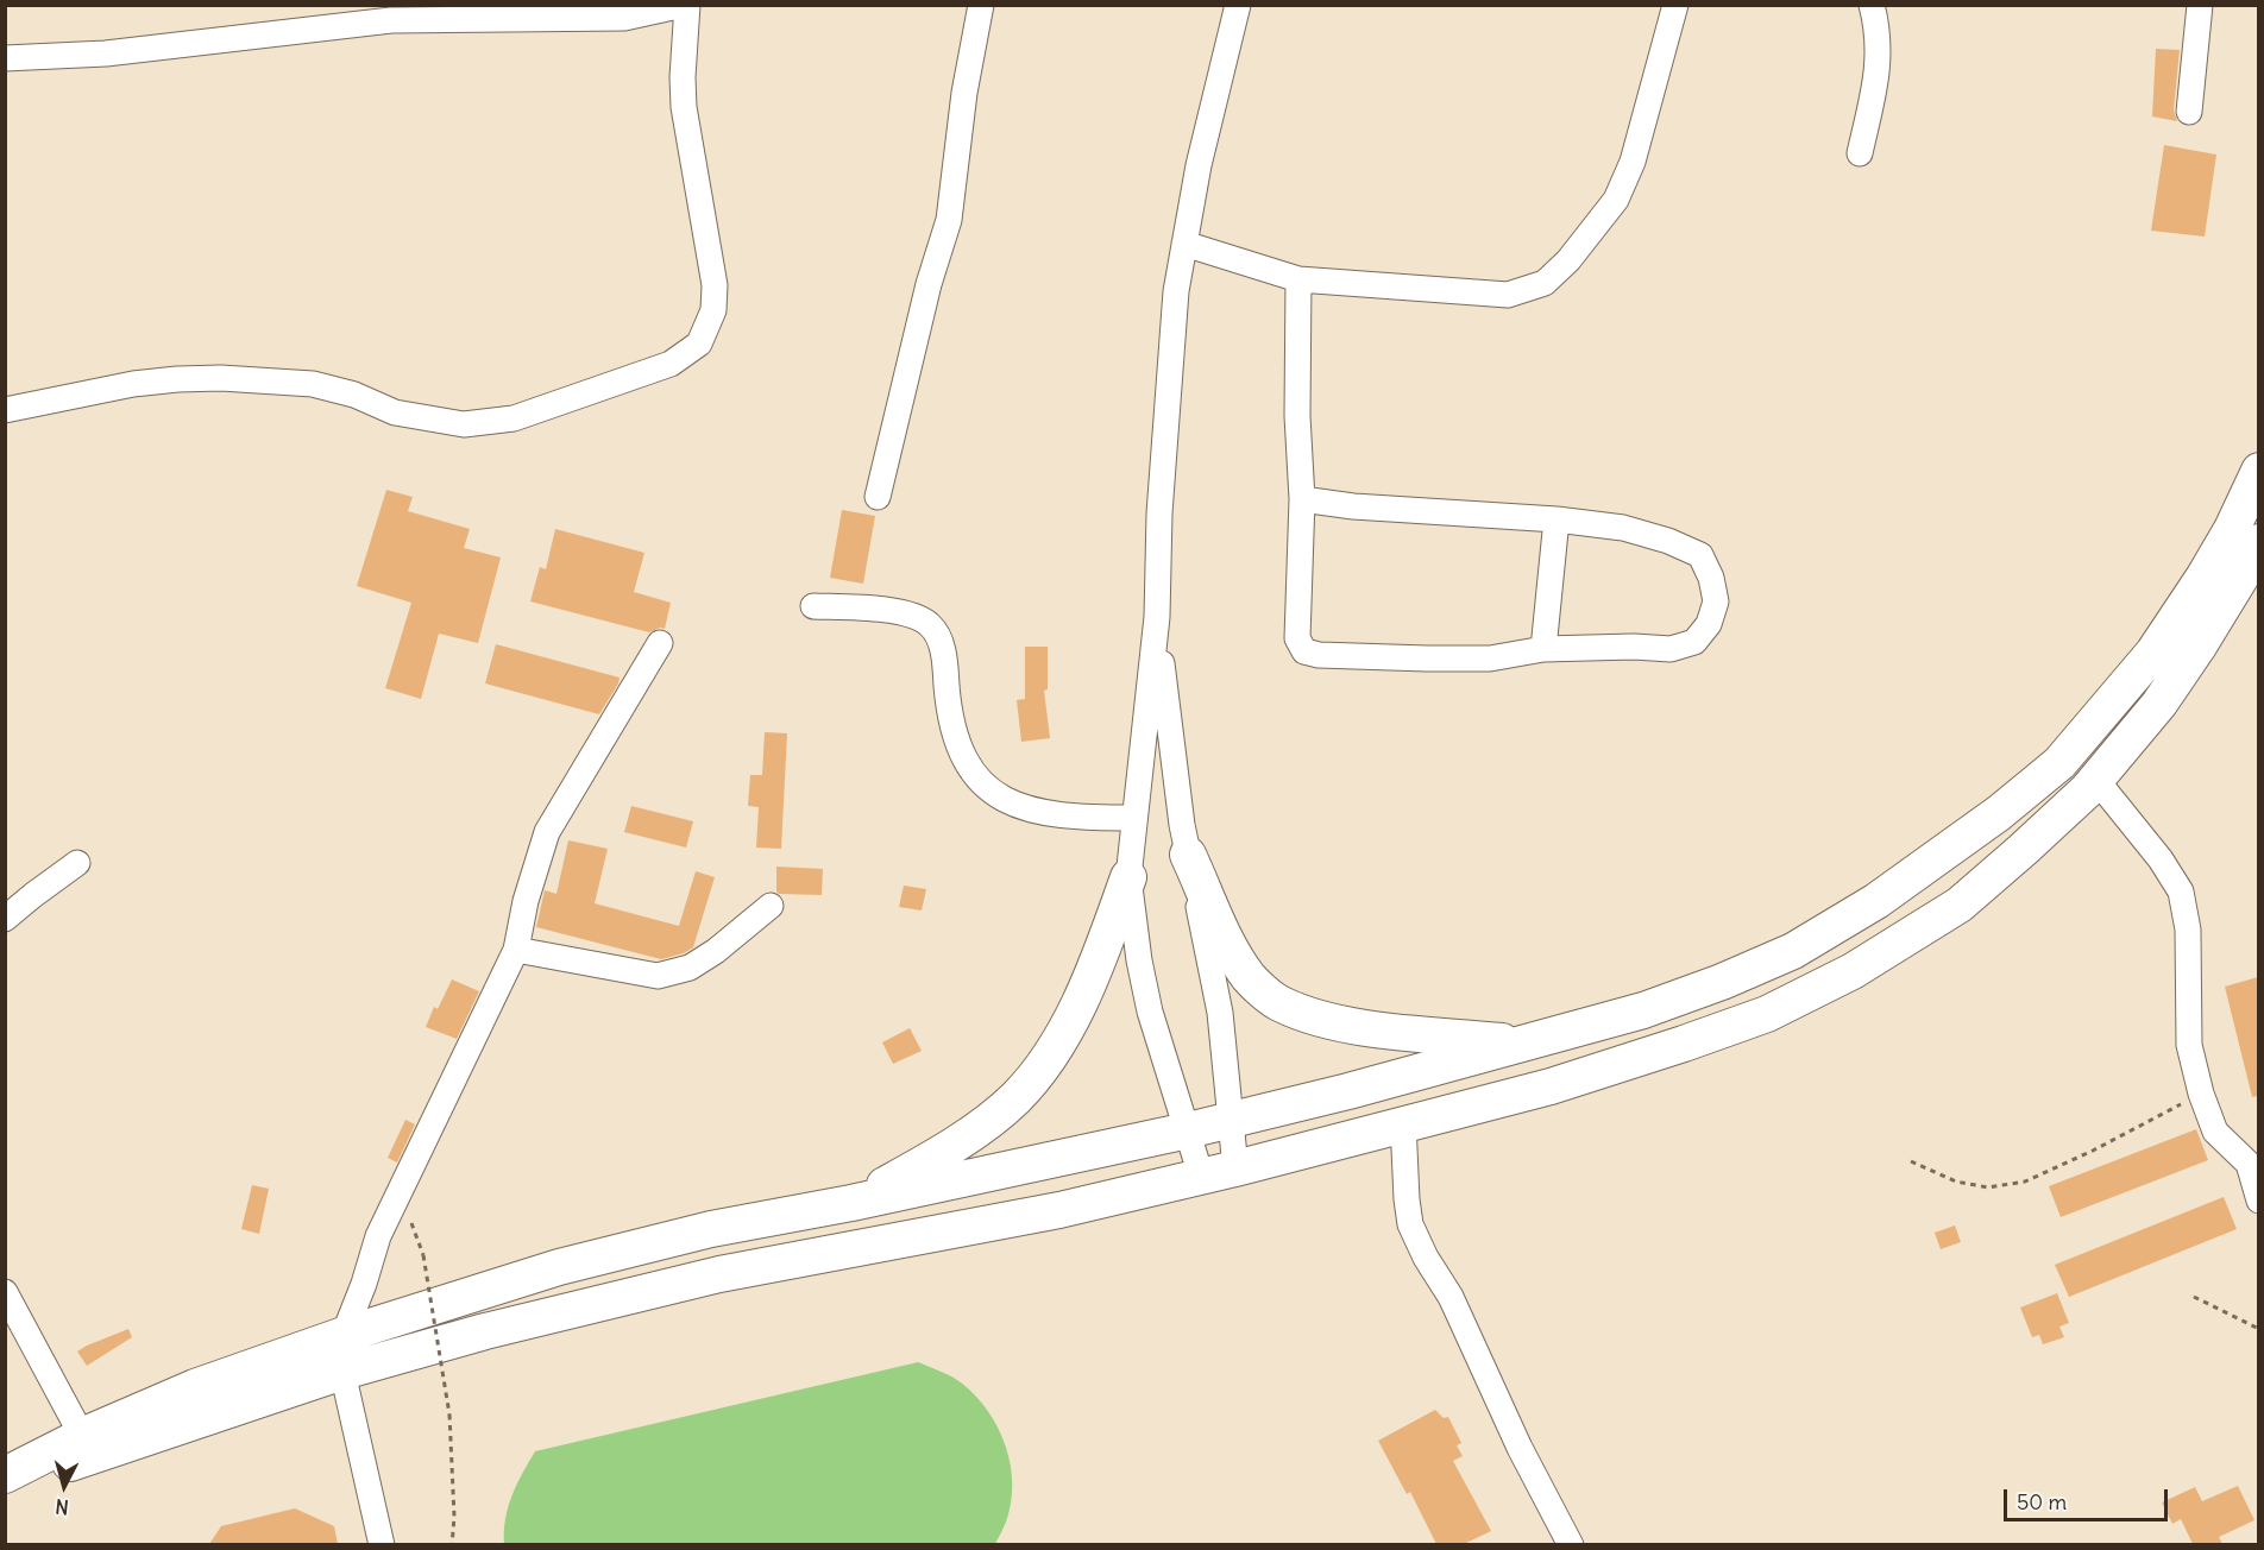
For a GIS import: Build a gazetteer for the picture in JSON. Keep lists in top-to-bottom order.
{
  "scale_bar": "50 m",
  "north": "bottom"
}
